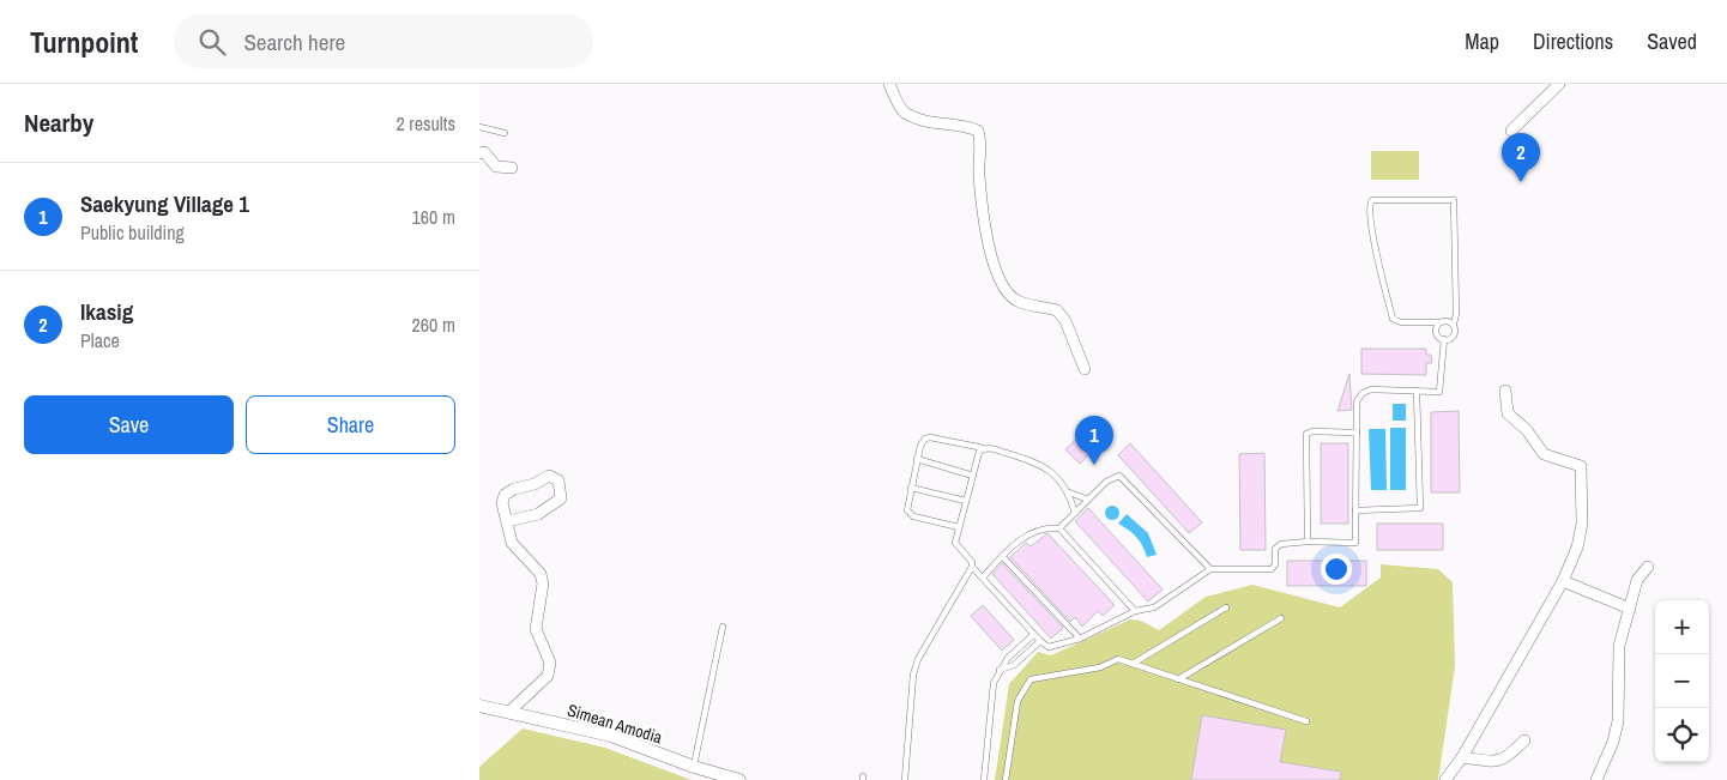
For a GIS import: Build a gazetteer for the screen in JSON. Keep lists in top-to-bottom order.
{
  "streets": {
    "street": ["Simean Amodia"]
  },
  "page": {
    "header": "Turnpoint",
    "search": "Search here",
    "nav": ["Map", "Directions", "Saved"],
    "heading": ["Nearby", "2 results"],
    "pins": ["2", "1"],
    "list": [
      {
        "mark": "1",
        "name": "Saekyung Village 1",
        "note": "Public building",
        "value": "160 m"
      },
      {
        "mark": "2",
        "name": "Ikasig",
        "note": "Place",
        "value": "260 m"
      }
    ],
    "buttons": ["Save", "Share"],
    "map_buttons": ["+", "−"]
  }
}
